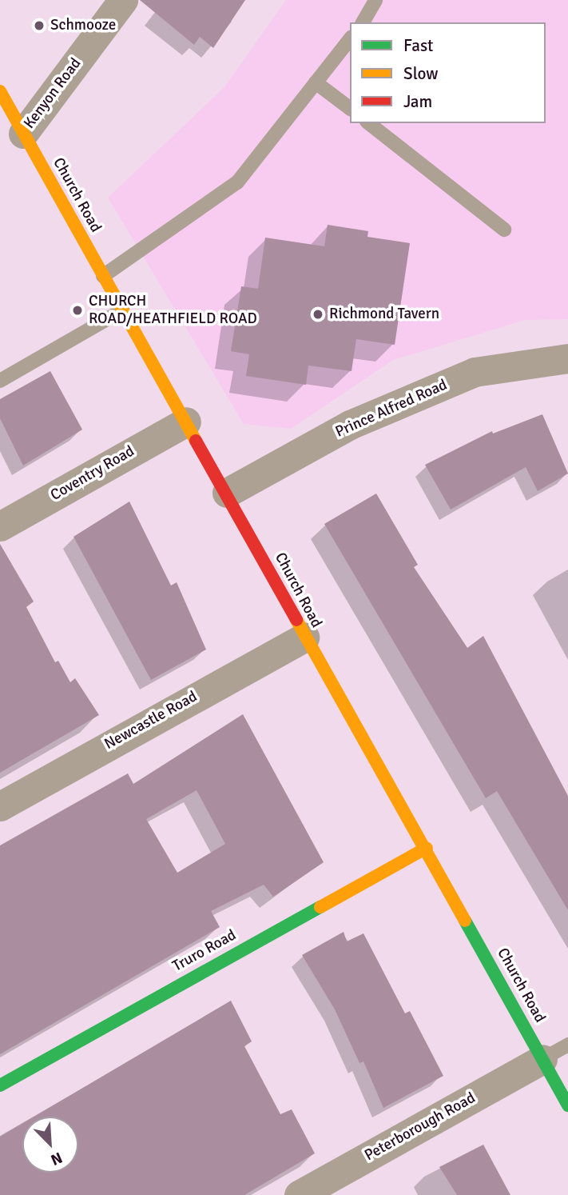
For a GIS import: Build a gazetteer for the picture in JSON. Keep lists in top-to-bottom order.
{
  "streets": {
    "street": [
      "Kenyon Road",
      "Church Road",
      "Prince Alfred Road",
      "Coventry Road",
      "Newcastle Road",
      "Truro Road",
      "Peterborough Road"
    ]
  },
  "crossings": [
    ["Kenyon Road", "Church Road"],
    ["Church Road", "Prince Alfred Road"],
    ["Church Road", "Coventry Road"],
    ["Church Road", "Newcastle Road"],
    ["Church Road", "Truro Road"],
    ["Church Road", "Peterborough Road"]
  ],
  "places": ["Schmooze", "CHURCH ROAD/HEATHFIELD ROAD", "Richmond Tavern"],
  "legend": ["Fast", "Slow", "Jam"],
  "north": "bottom right"
}
